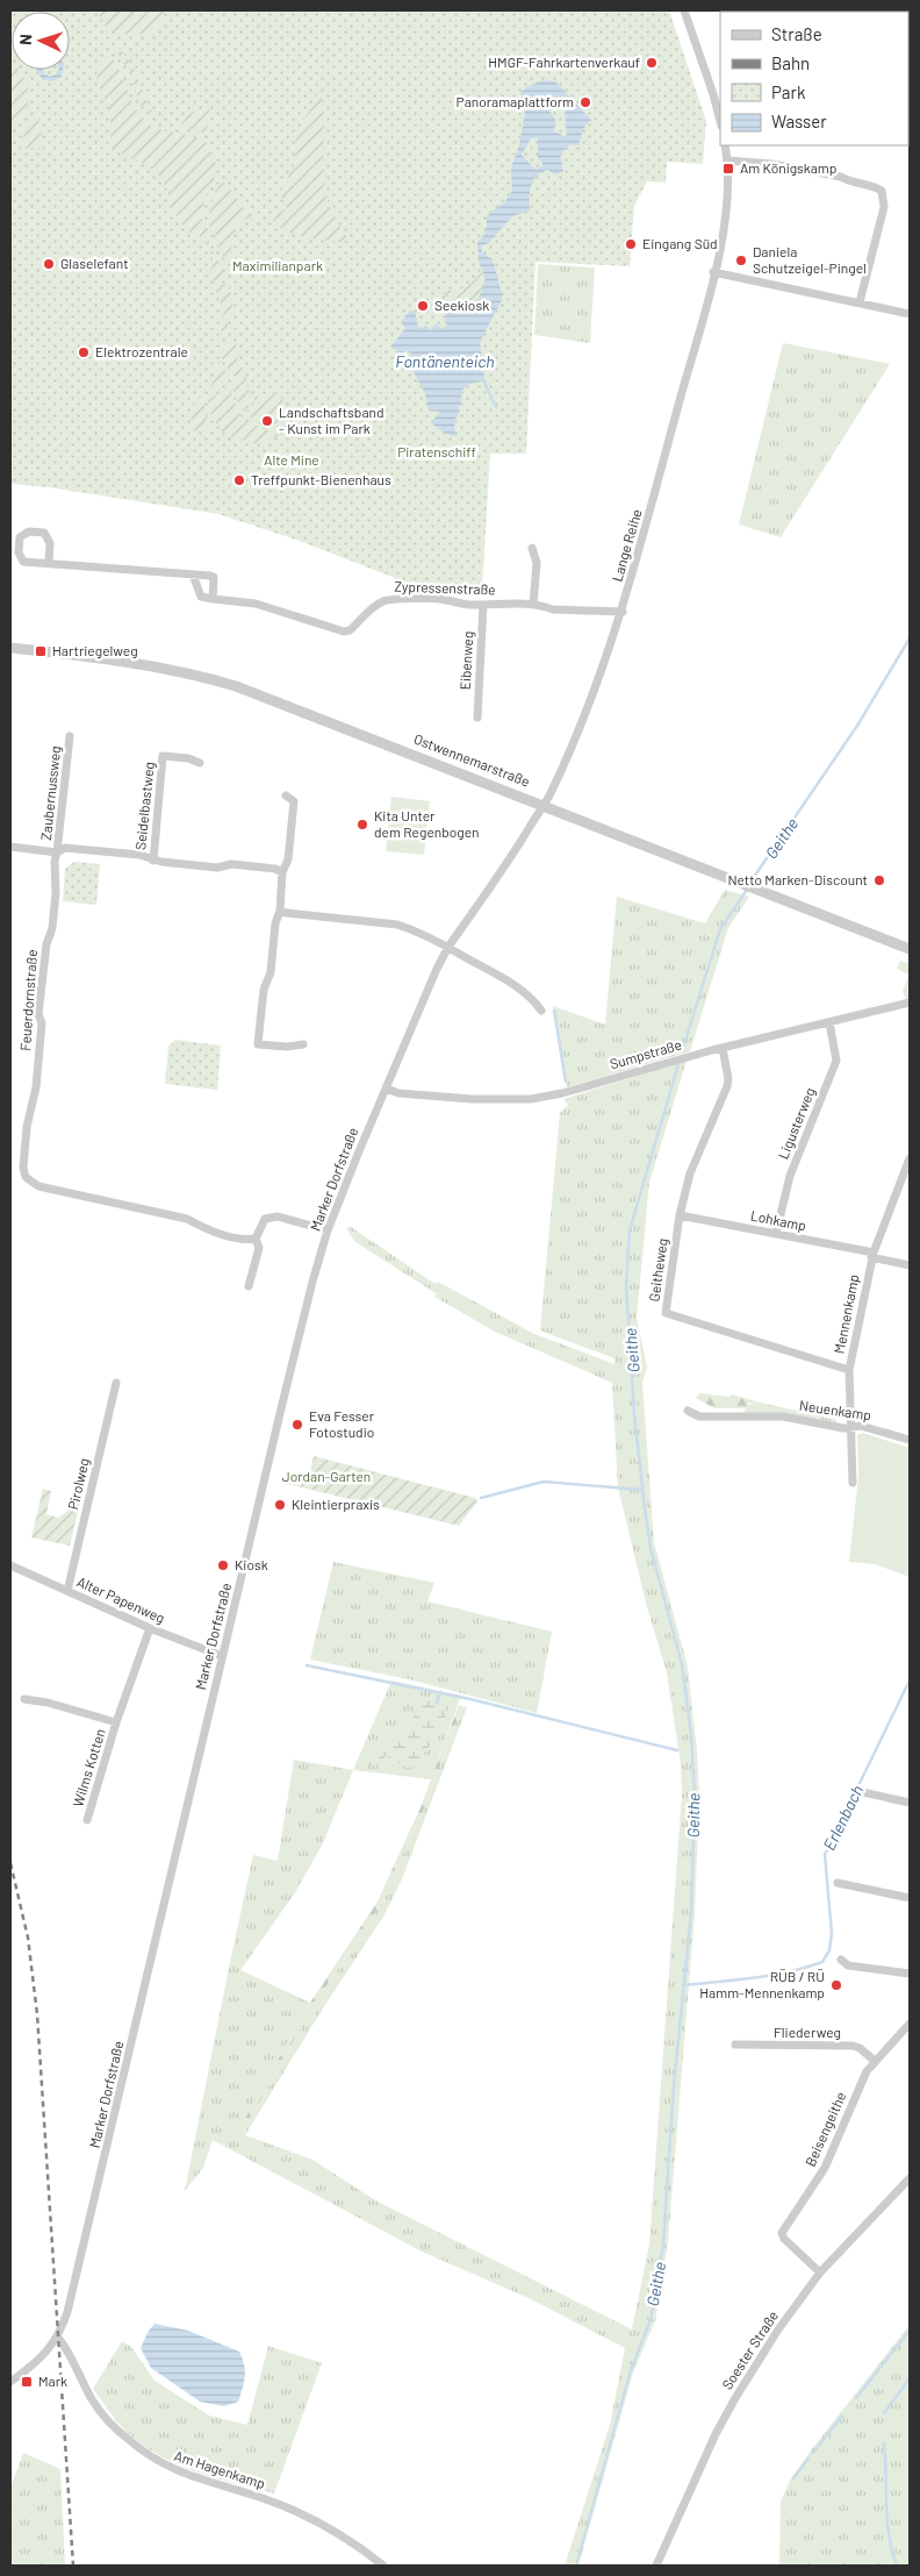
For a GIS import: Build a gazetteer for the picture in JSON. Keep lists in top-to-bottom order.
{
  "streets": {
    "street": [
      "Lange Reihe",
      "Zypressenstraße",
      "Eibenweg",
      "Ostwennemarstraße",
      "Zaubernussweg",
      "Seidelbastweg",
      "Feuerdornstraße",
      "Sumpstraße",
      "Ligusterweg",
      "Marker Dorfstraße",
      "Lohkamp",
      "Geitheweg",
      "Mennenkamp",
      "Neuenkamp",
      "Pirolweg",
      "Alter Papenweg",
      "Wilms Kotten",
      "Fliederweg",
      "Beisengeithe",
      "Soester Straße",
      "Am Hagenkamp"
    ]
  },
  "crossings": [
    ["Lange Reihe", "Zypressenstraße"],
    ["Lange Reihe", "Ostwennemarstraße"],
    ["Lange Reihe", "Marker Dorfstraße"],
    ["Zypressenstraße", "Eibenweg"],
    ["Zaubernussweg", "Feuerdornstraße"],
    ["Sumpstraße", "Ligusterweg"],
    ["Sumpstraße", "Marker Dorfstraße"],
    ["Sumpstraße", "Geitheweg"],
    ["Ligusterweg", "Lohkamp"],
    ["Marker Dorfstraße", "Alter Papenweg"],
    ["Marker Dorfstraße", "Am Hagenkamp"],
    ["Lohkamp", "Geitheweg"],
    ["Lohkamp", "Mennenkamp"],
    ["Geitheweg", "Mennenkamp"],
    ["Mennenkamp", "Neuenkamp"],
    ["Pirolweg", "Alter Papenweg"],
    ["Alter Papenweg", "Wilms Kotten"],
    ["Fliederweg", "Beisengeithe"],
    ["Beisengeithe", "Soester Straße"]
  ],
  "water": ["Fontänenteich", "Geithe", "Erlenbach"],
  "parks": [
    "Maximilianpark",
    "Piratenschiff",
    "Alte Mine",
    "Jordan-Garten"
  ],
  "places": {
    "other": [
      "HMGF-Fahrkartenverkauf",
      "Panoramaplattform",
      "Eingang Süd",
      "Daniela Schutzeigel-Pingel",
      "Glaselefant",
      "Seekiosk",
      "Elektrozentrale",
      "Landschaftsband - Kunst im Park",
      "Treffpunkt-Bienenhaus",
      "Kita Unter dem Regenbogen",
      "Netto Marken-Discount",
      "Eva Fesser Fotostudio",
      "Kleintierpraxis",
      "Kiosk",
      "RÜB / RÜ Hamm-Mennenkamp"
    ],
    "transit": ["Am Königskamp", "Hartriegelweg", "Mark"]
  },
  "legend": [
    "Straße",
    "Bahn",
    "Park",
    "Wasser"
  ],
  "north": "left"
}
